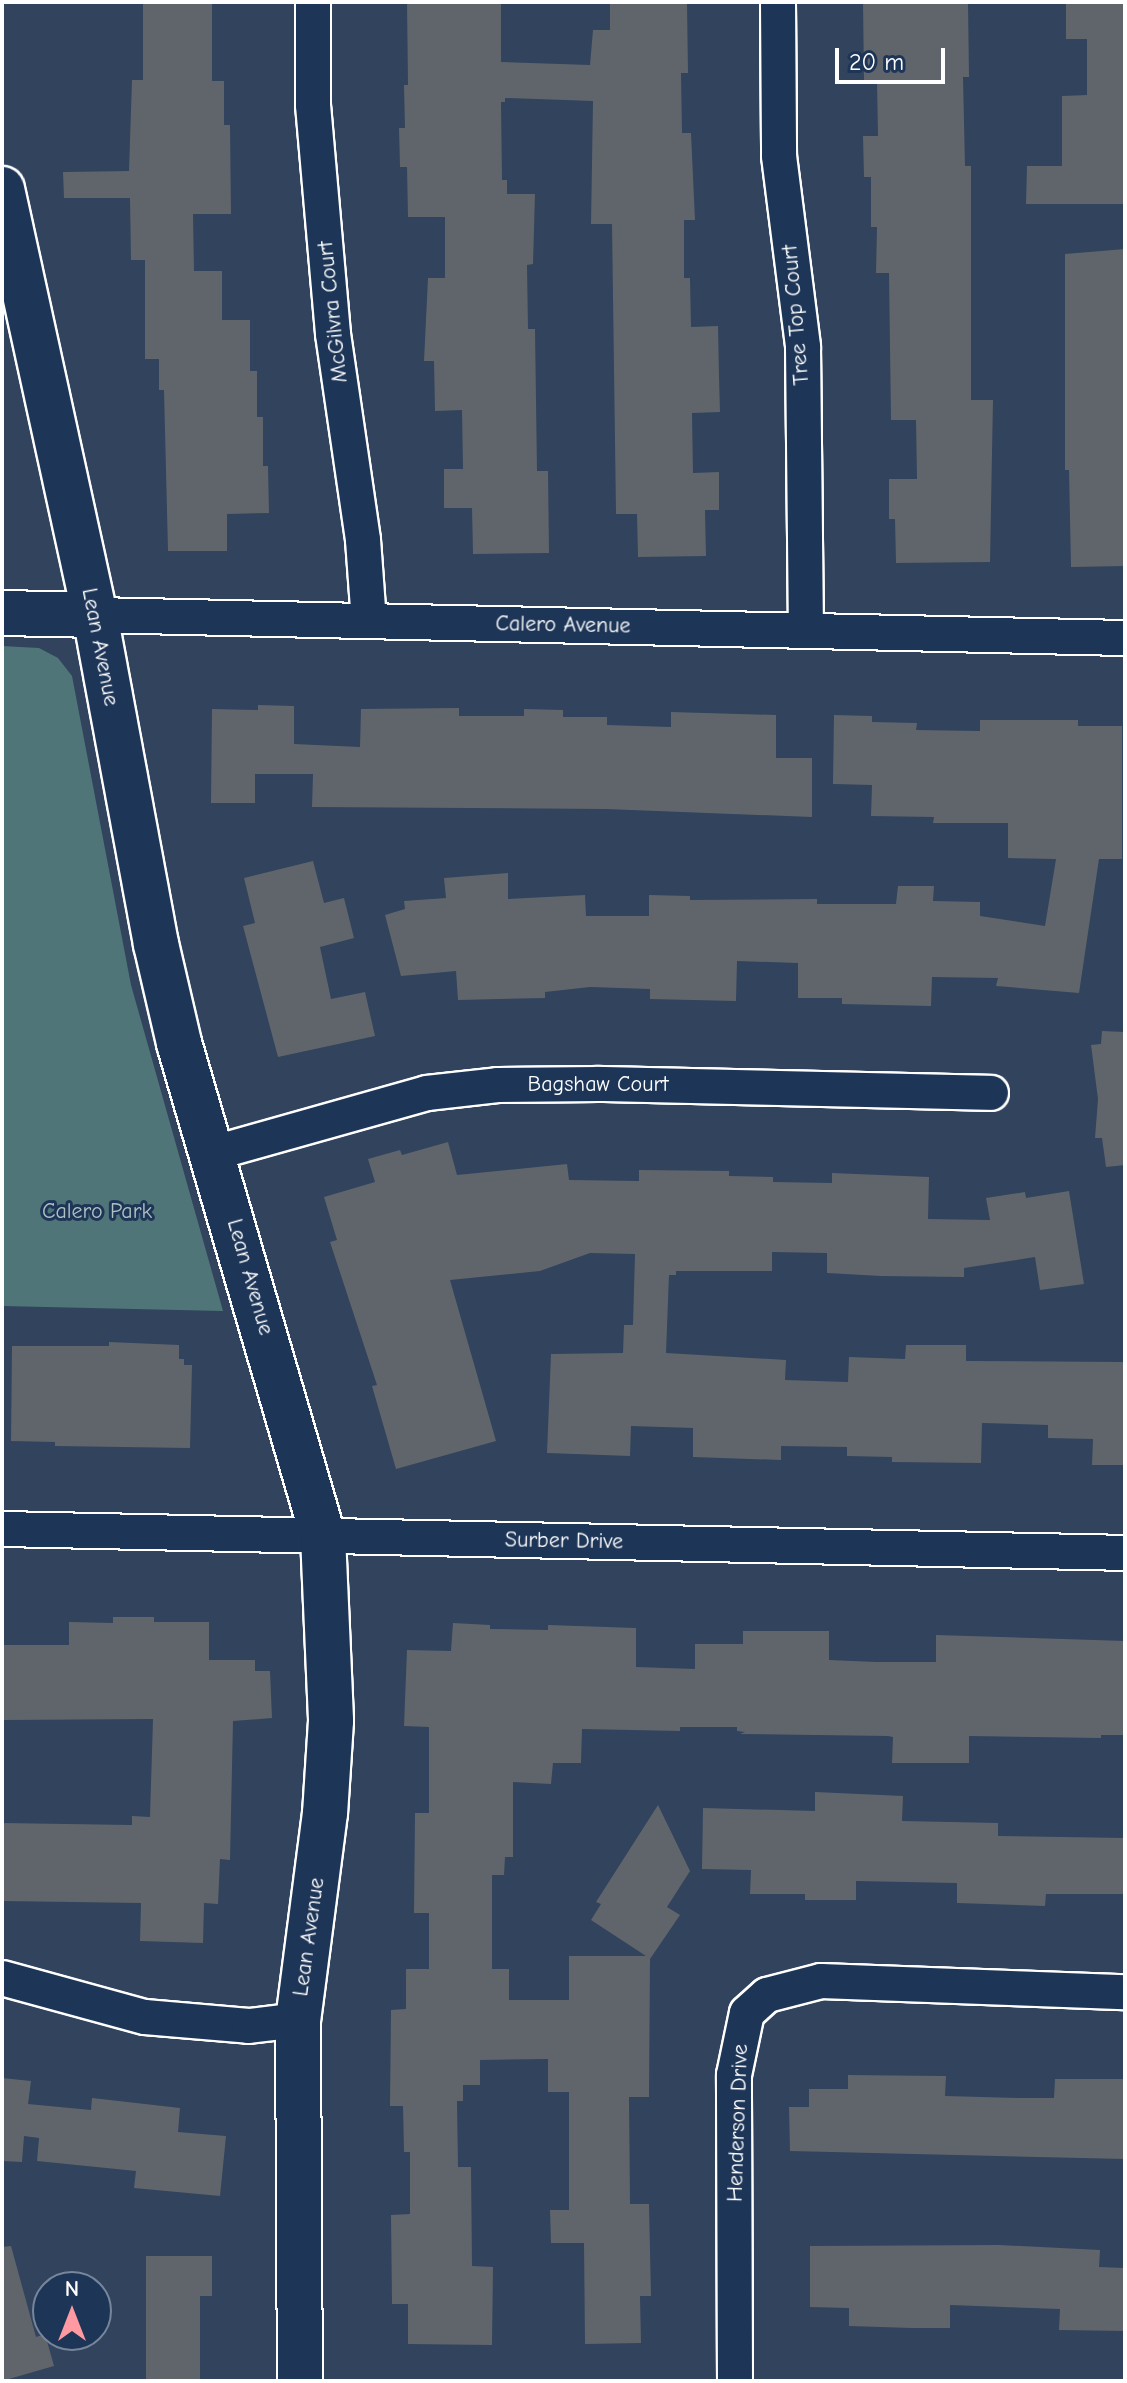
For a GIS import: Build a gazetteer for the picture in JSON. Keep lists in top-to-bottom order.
{
  "streets": {
    "street": [
      "McGilvra Court",
      "Tree Top Court",
      "Calero Avenue",
      "Lean Avenue",
      "Bagshaw Court",
      "Surber Drive",
      "Henderson Drive"
    ]
  },
  "crossings": [
    ["McGilvra Court", "Calero Avenue"],
    ["Tree Top Court", "Calero Avenue"],
    ["Calero Avenue", "Lean Avenue"],
    ["Lean Avenue", "Bagshaw Court"],
    ["Lean Avenue", "Surber Drive"]
  ],
  "parks": ["Calero Park"],
  "scale_bar": "20 m",
  "north": "top"
}
